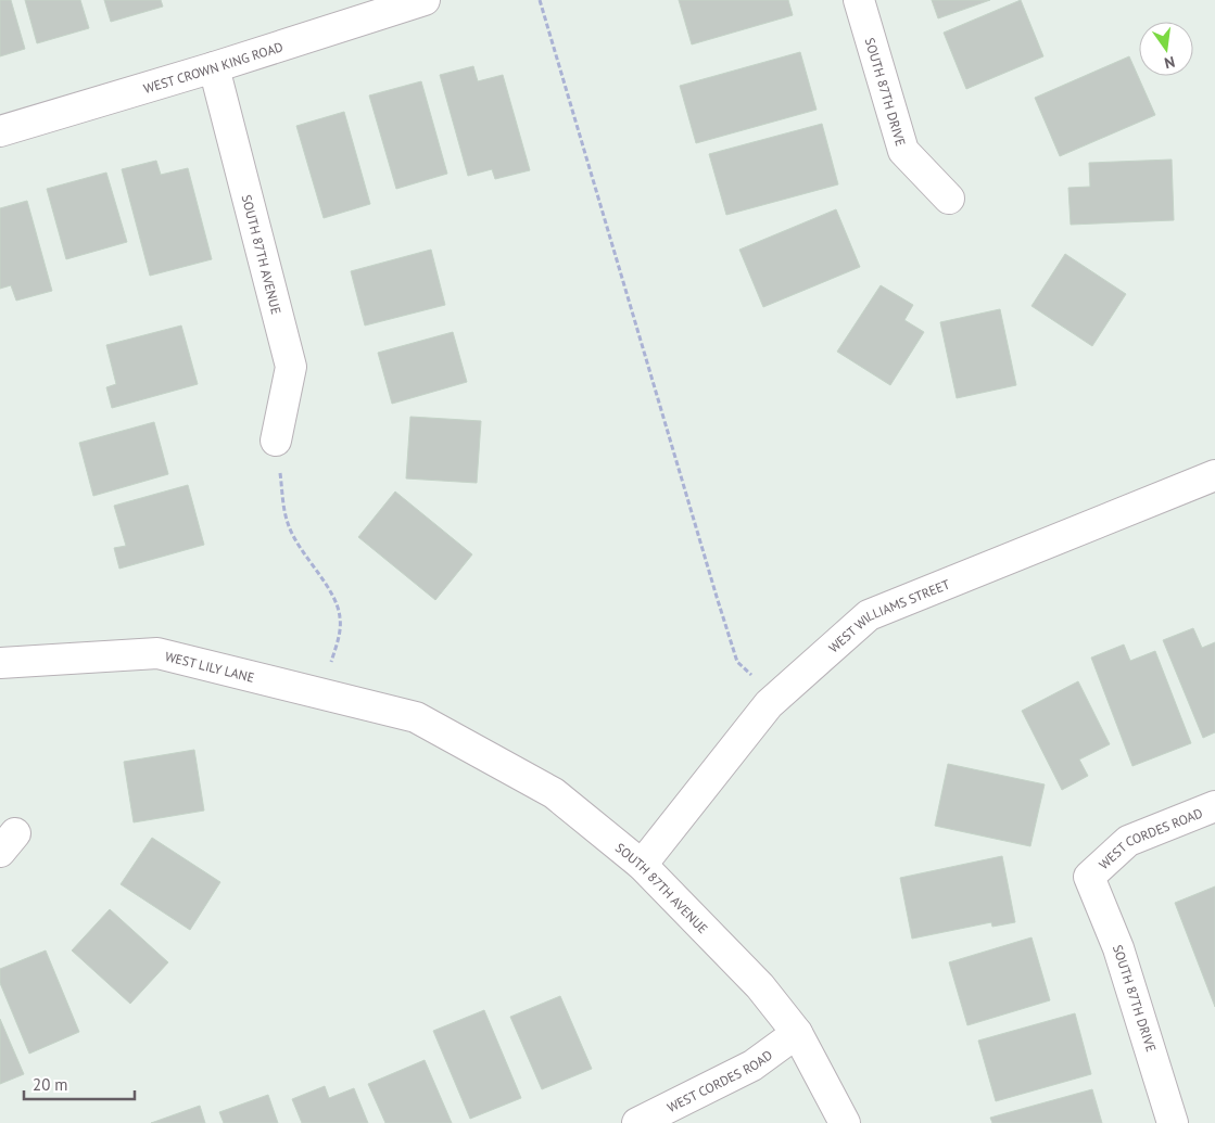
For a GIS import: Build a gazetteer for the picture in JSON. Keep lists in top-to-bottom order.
{
  "streets": {
    "street": [
      "WEST CROWN KING ROAD",
      "SOUTH 87TH DRIVE",
      "SOUTH 87TH AVENUE",
      "WEST WILLIAMS STREET",
      "WEST LILY LANE",
      "WEST CORDES ROAD"
    ]
  },
  "crossings": [
    ["WEST CROWN KING ROAD", "SOUTH 87TH AVENUE"],
    ["SOUTH 87TH DRIVE", "WEST CORDES ROAD"],
    ["SOUTH 87TH AVENUE", "WEST WILLIAMS STREET"],
    ["SOUTH 87TH AVENUE", "WEST LILY LANE"],
    ["SOUTH 87TH AVENUE", "WEST CORDES ROAD"]
  ],
  "scale_bar": "20 m",
  "north": "bottom"
}
